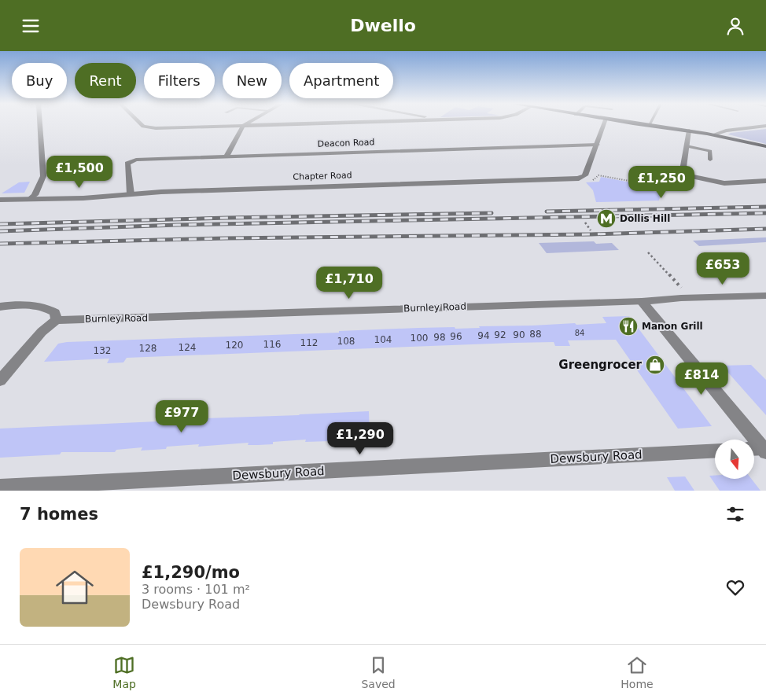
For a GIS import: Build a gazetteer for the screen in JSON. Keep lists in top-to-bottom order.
{
  "streets": {
    "street": [
      "Deacon Road",
      "Chapter Road",
      "Burnley Road",
      "Dewsbury Road"
    ]
  },
  "crossings": [
    ["Deacon Road", "Chapter Road"]
  ],
  "places": {
    "metro station": ["Dollis Hill"],
    "restaurant": ["Manon Grill"],
    "shop": ["Greengrocer"]
  },
  "house_numbers": [
    "84",
    "88",
    "92",
    "90",
    "94",
    "96",
    "98",
    "100",
    "104",
    "108",
    "112",
    "116",
    "120",
    "124",
    "128",
    "132"
  ],
  "north": "bottom",
  "page": {
    "header": "Dwello",
    "chip": [
      "Buy",
      "Rent",
      "Filters",
      "New",
      "Apartment"
    ],
    "price": [
      "£1,500",
      "£1,250",
      "£653",
      "£1,710",
      "£814",
      "£977",
      "£1,290"
    ],
    "heading": "7 homes",
    "list": [
      {
        "name": "£1,290/mo",
        "note": "3 rooms · 101 m² · Dewsbury Road"
      }
    ],
    "tabs": ["Map", "Saved", "Home"]
  }
}
